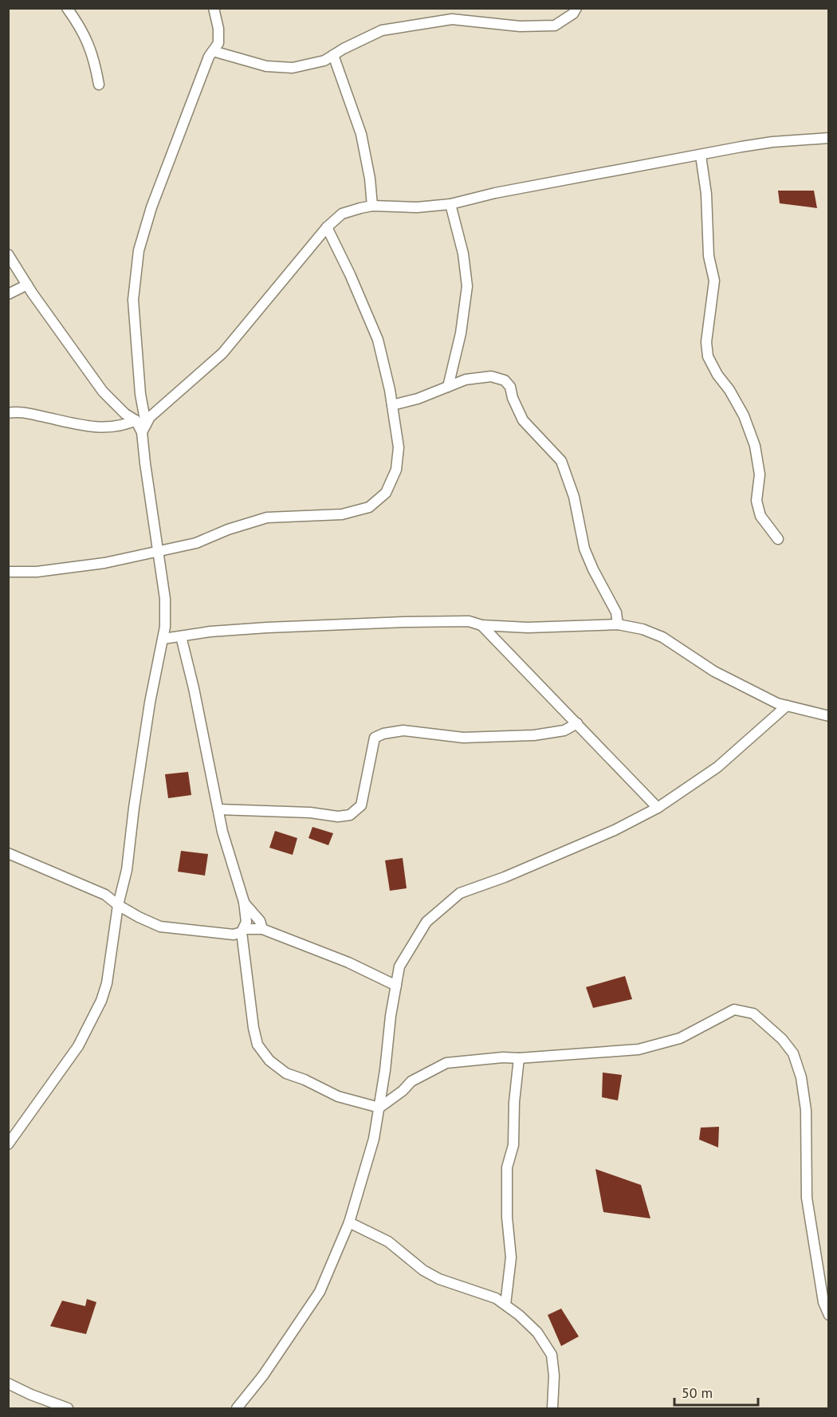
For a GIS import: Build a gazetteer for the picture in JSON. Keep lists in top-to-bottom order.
{
  "scale_bar": "50 m"
}
